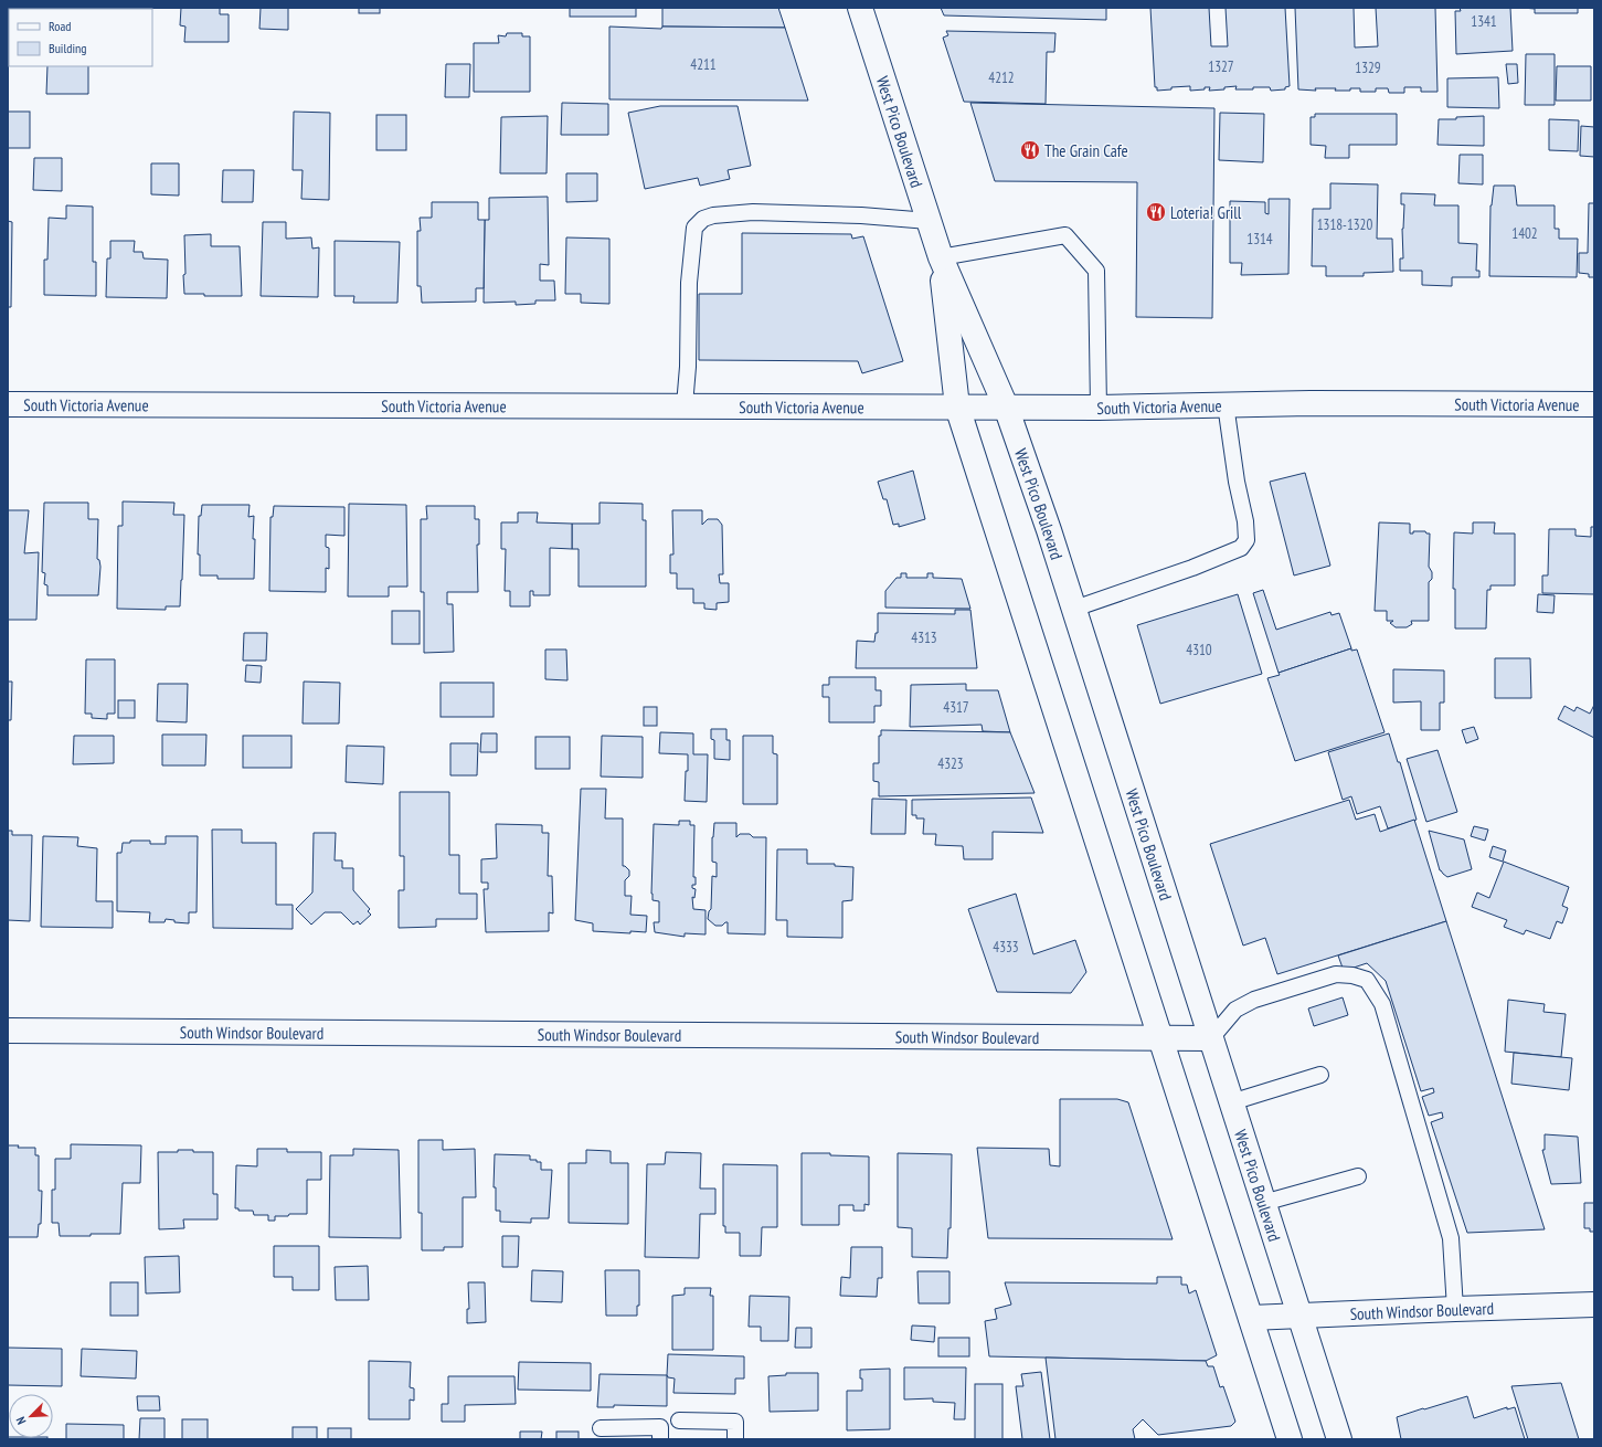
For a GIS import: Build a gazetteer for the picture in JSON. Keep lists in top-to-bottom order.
{
  "streets": {
    "street": ["West Pico Boulevard", "South Victoria Avenue", "South Windsor Boulevard"]
  },
  "crossings": [
    ["West Pico Boulevard", "South Victoria Avenue"],
    ["West Pico Boulevard", "South Windsor Boulevard"]
  ],
  "places": {
    "restaurant": ["The Grain Cafe", "Loteria! Grill"]
  },
  "house_numbers": [
    "1341",
    "4211",
    "1327",
    "1329",
    "4212",
    "1318-1320",
    "1402",
    "1314",
    "4313",
    "4310",
    "4317",
    "4323",
    "4333"
  ],
  "legend": ["Road", "Building"],
  "north": "bottom left"
}
